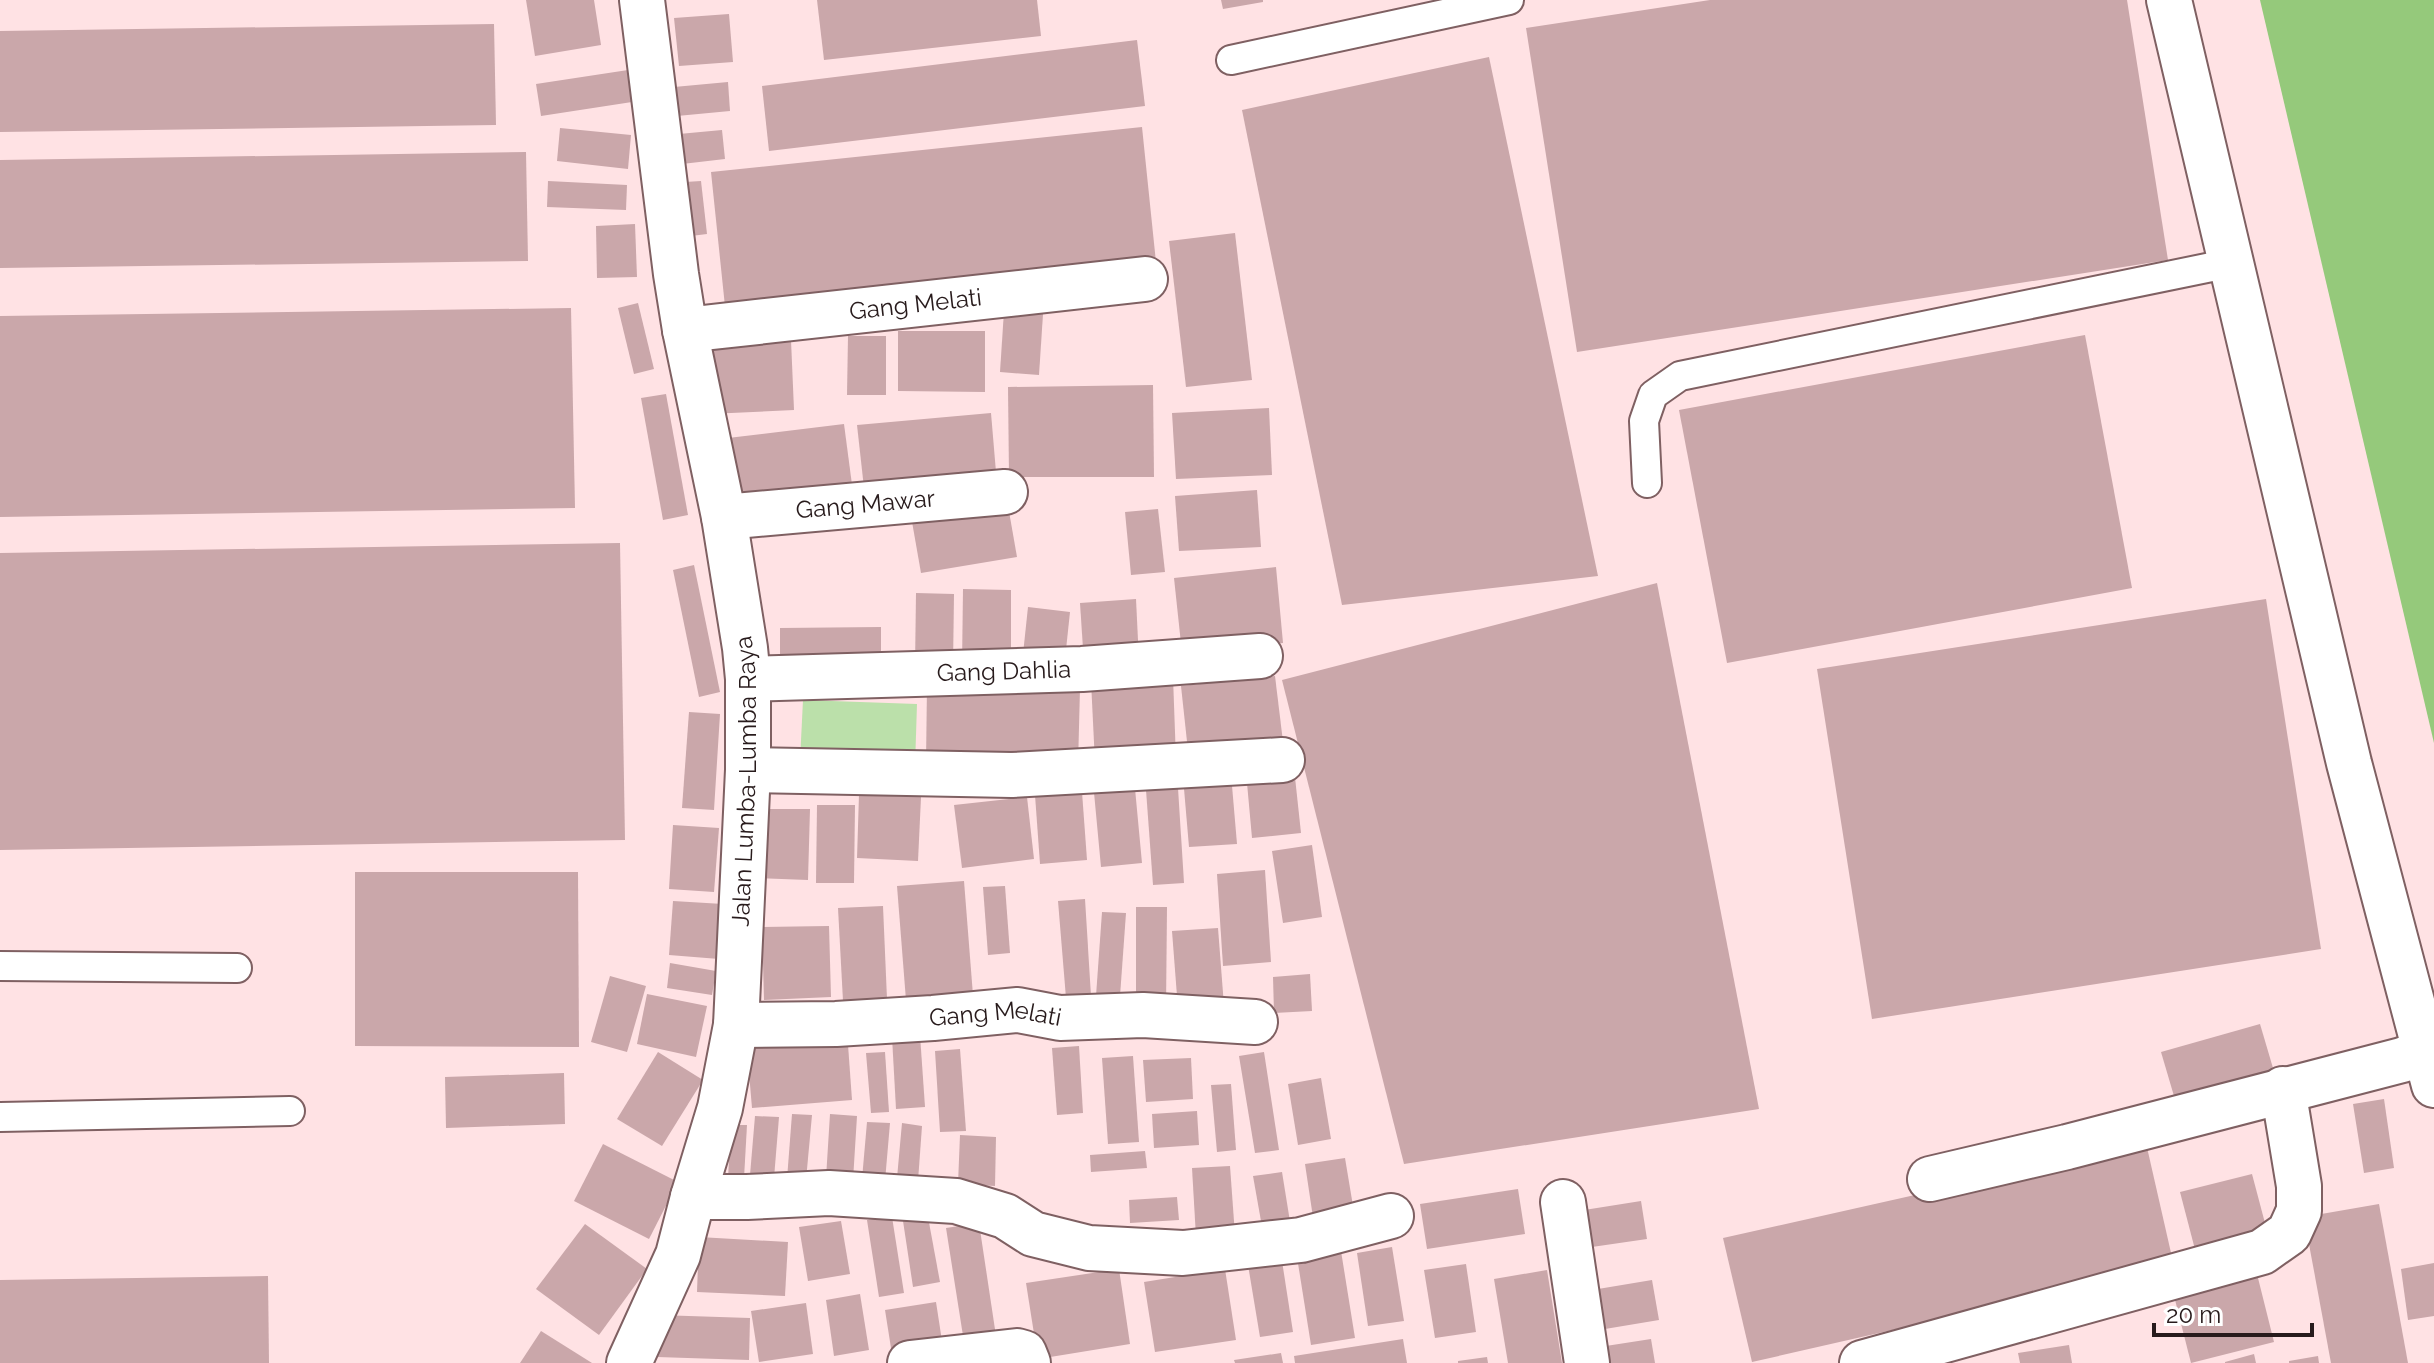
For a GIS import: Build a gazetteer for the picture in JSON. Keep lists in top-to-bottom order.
{
  "streets": {
    "street": [
      "Gang Melati",
      "Gang Mawar",
      "Gang Dahlia",
      "Jalan Lumba-Lumba Raya"
    ]
  },
  "crossings": [
    ["Gang Melati", "Jalan Lumba-Lumba Raya"],
    ["Gang Mawar", "Jalan Lumba-Lumba Raya"],
    ["Gang Dahlia", "Jalan Lumba-Lumba Raya"]
  ],
  "scale_bar": "20 m"
}
